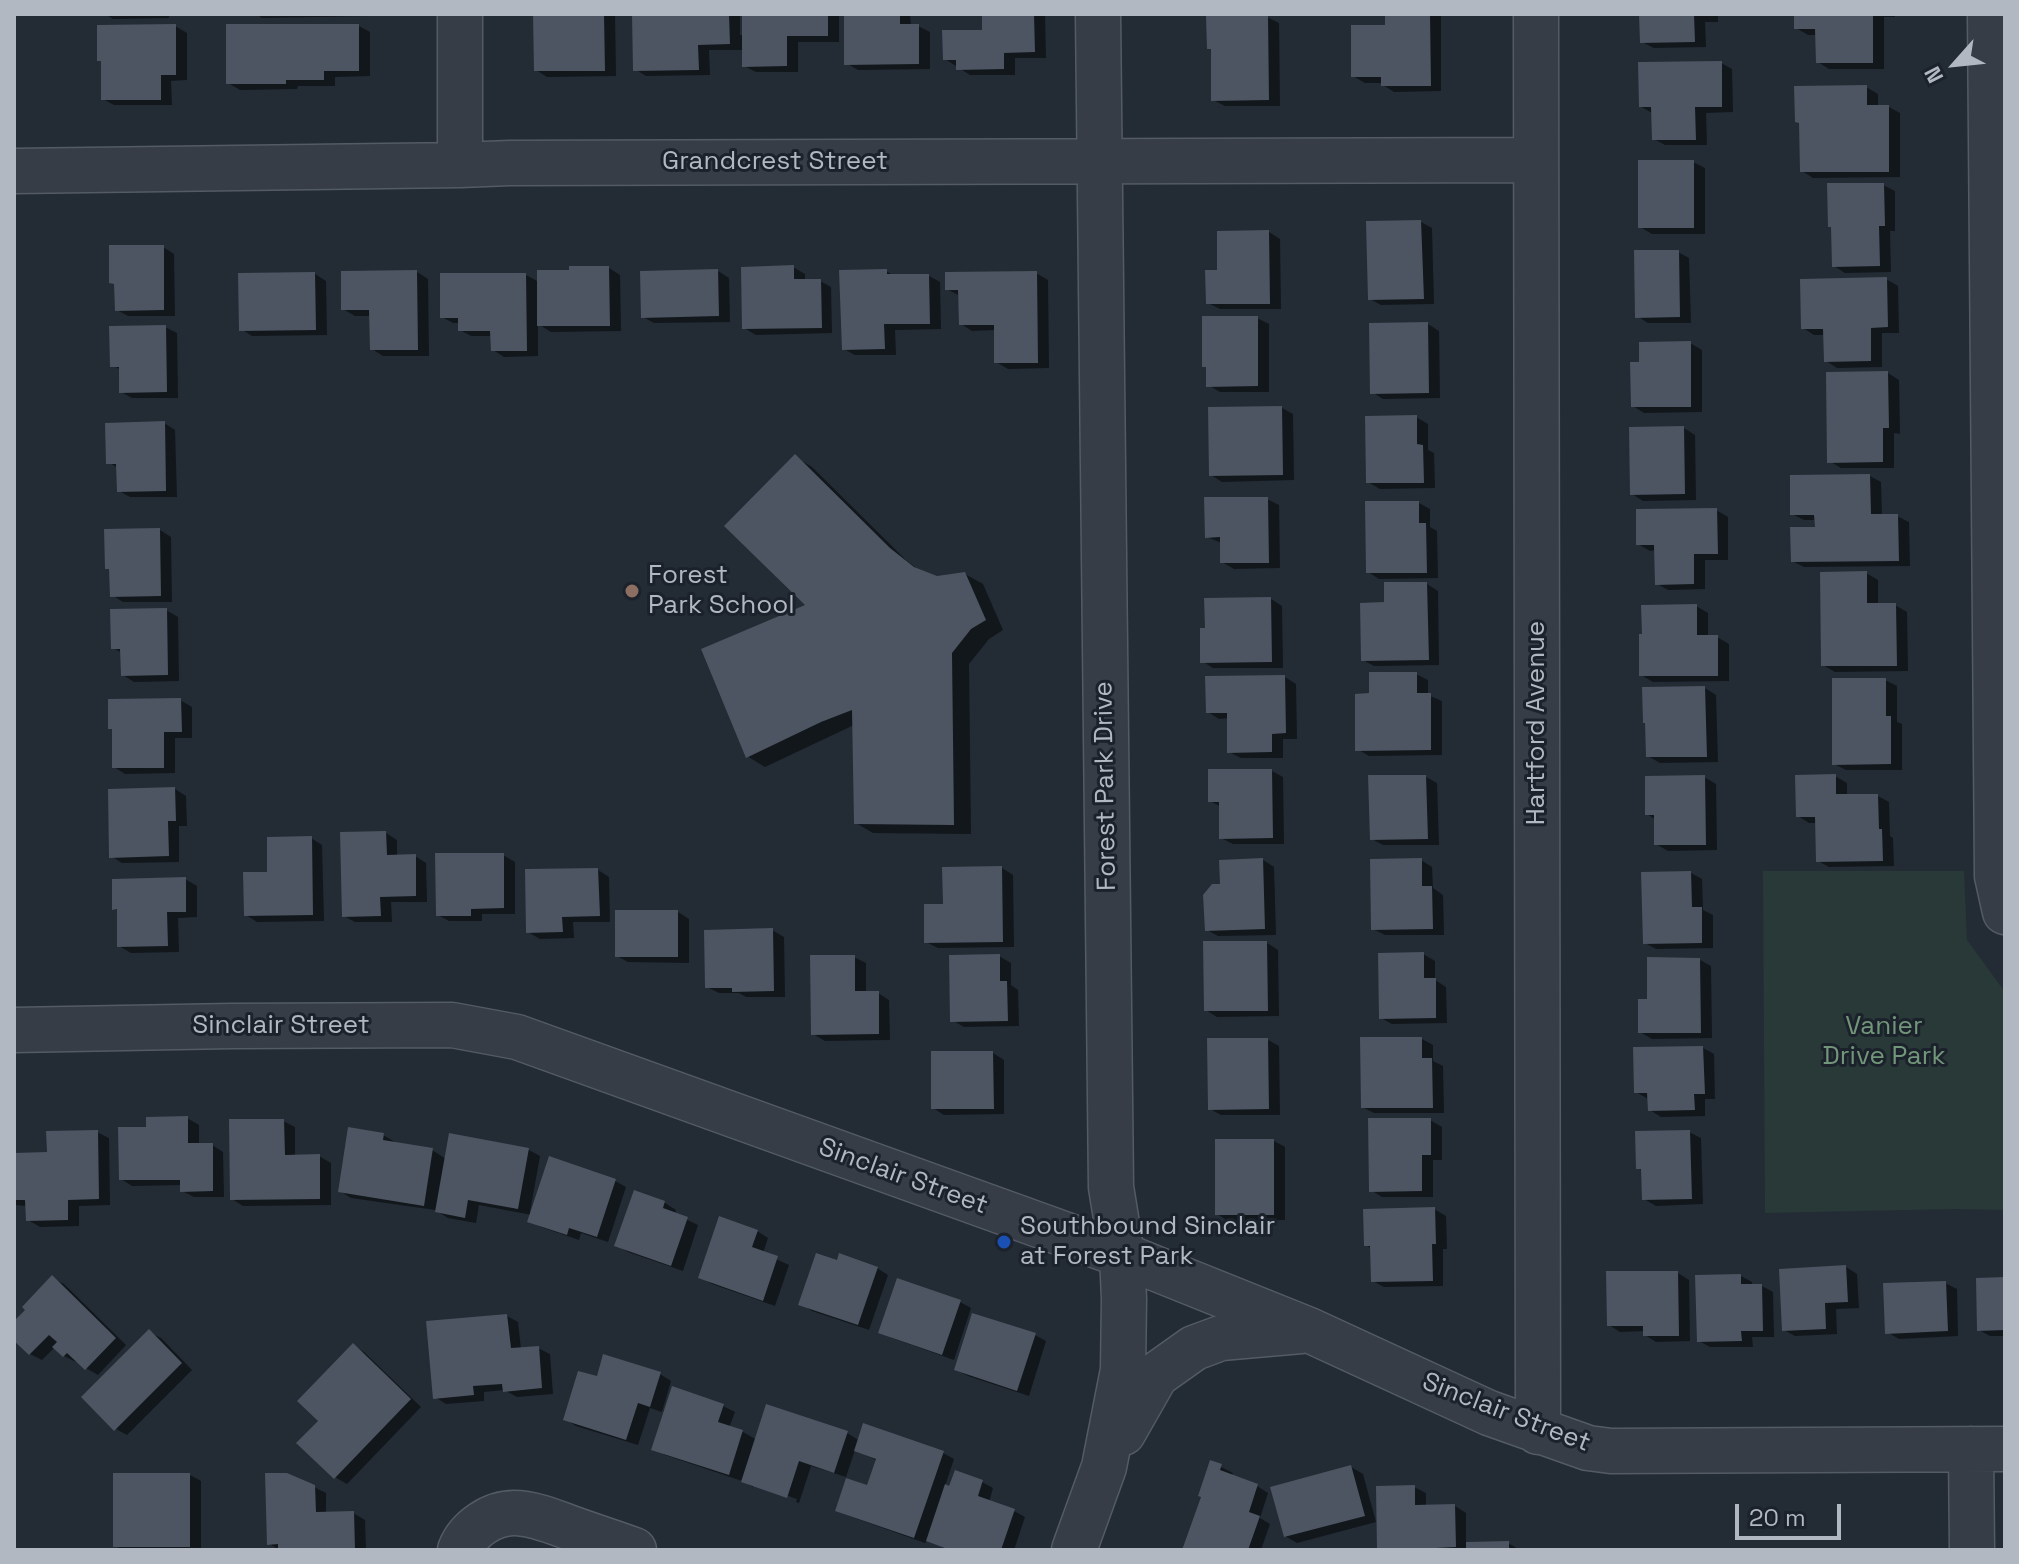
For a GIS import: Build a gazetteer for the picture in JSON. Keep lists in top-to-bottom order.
{
  "streets": {
    "street": [
      "Grandcrest Street",
      "Hartford Avenue",
      "Forest Park Drive",
      "Sinclair Street"
    ]
  },
  "crossings": [
    ["Grandcrest Street", "Hartford Avenue"],
    ["Grandcrest Street", "Forest Park Drive"],
    ["Hartford Avenue", "Sinclair Street"],
    ["Forest Park Drive", "Sinclair Street"]
  ],
  "parks": ["Vanier Drive Park"],
  "places": ["Forest Park School", "Southbound Sinclair at Forest Park"],
  "scale_bar": "20 m",
  "north": "bottom left"
}
